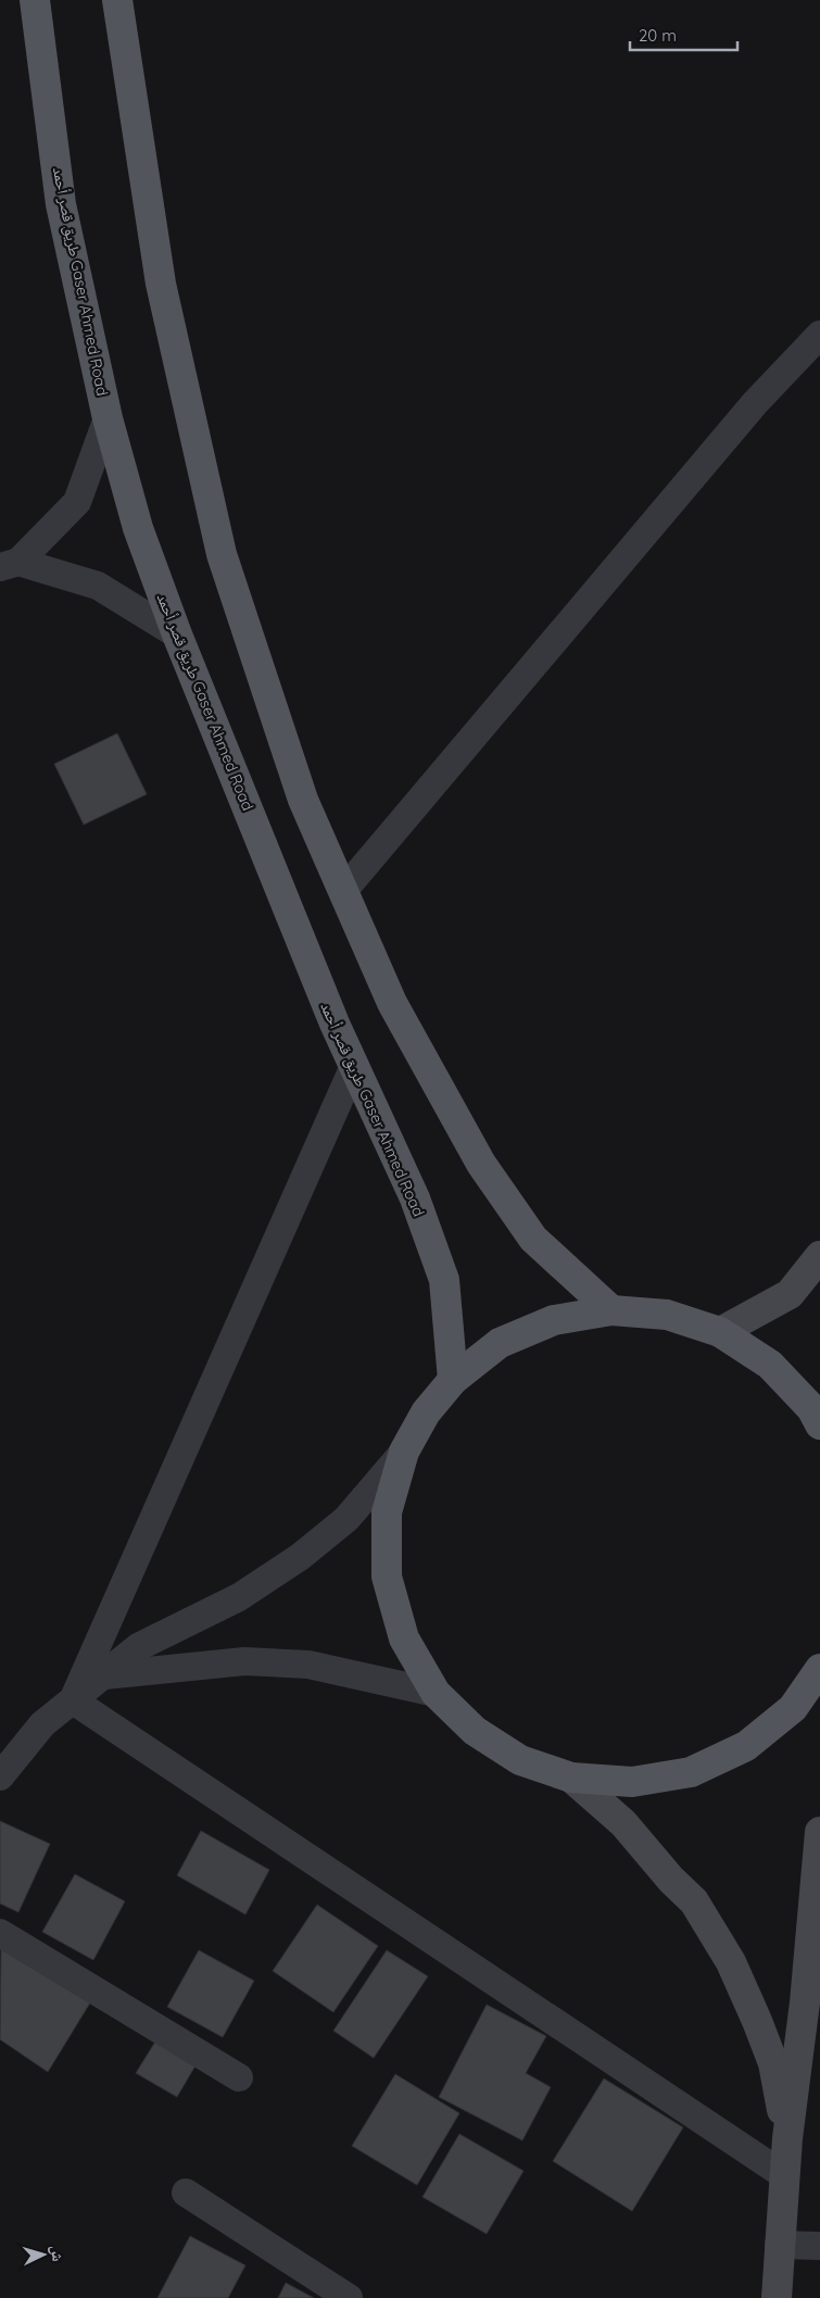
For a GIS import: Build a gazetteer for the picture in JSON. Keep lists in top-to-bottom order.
{
  "streets": {
    "main road": ["طريق قصر أحمد Gaser Ahmed Road"]
  },
  "scale_bar": "20 m",
  "north": "right"
}
